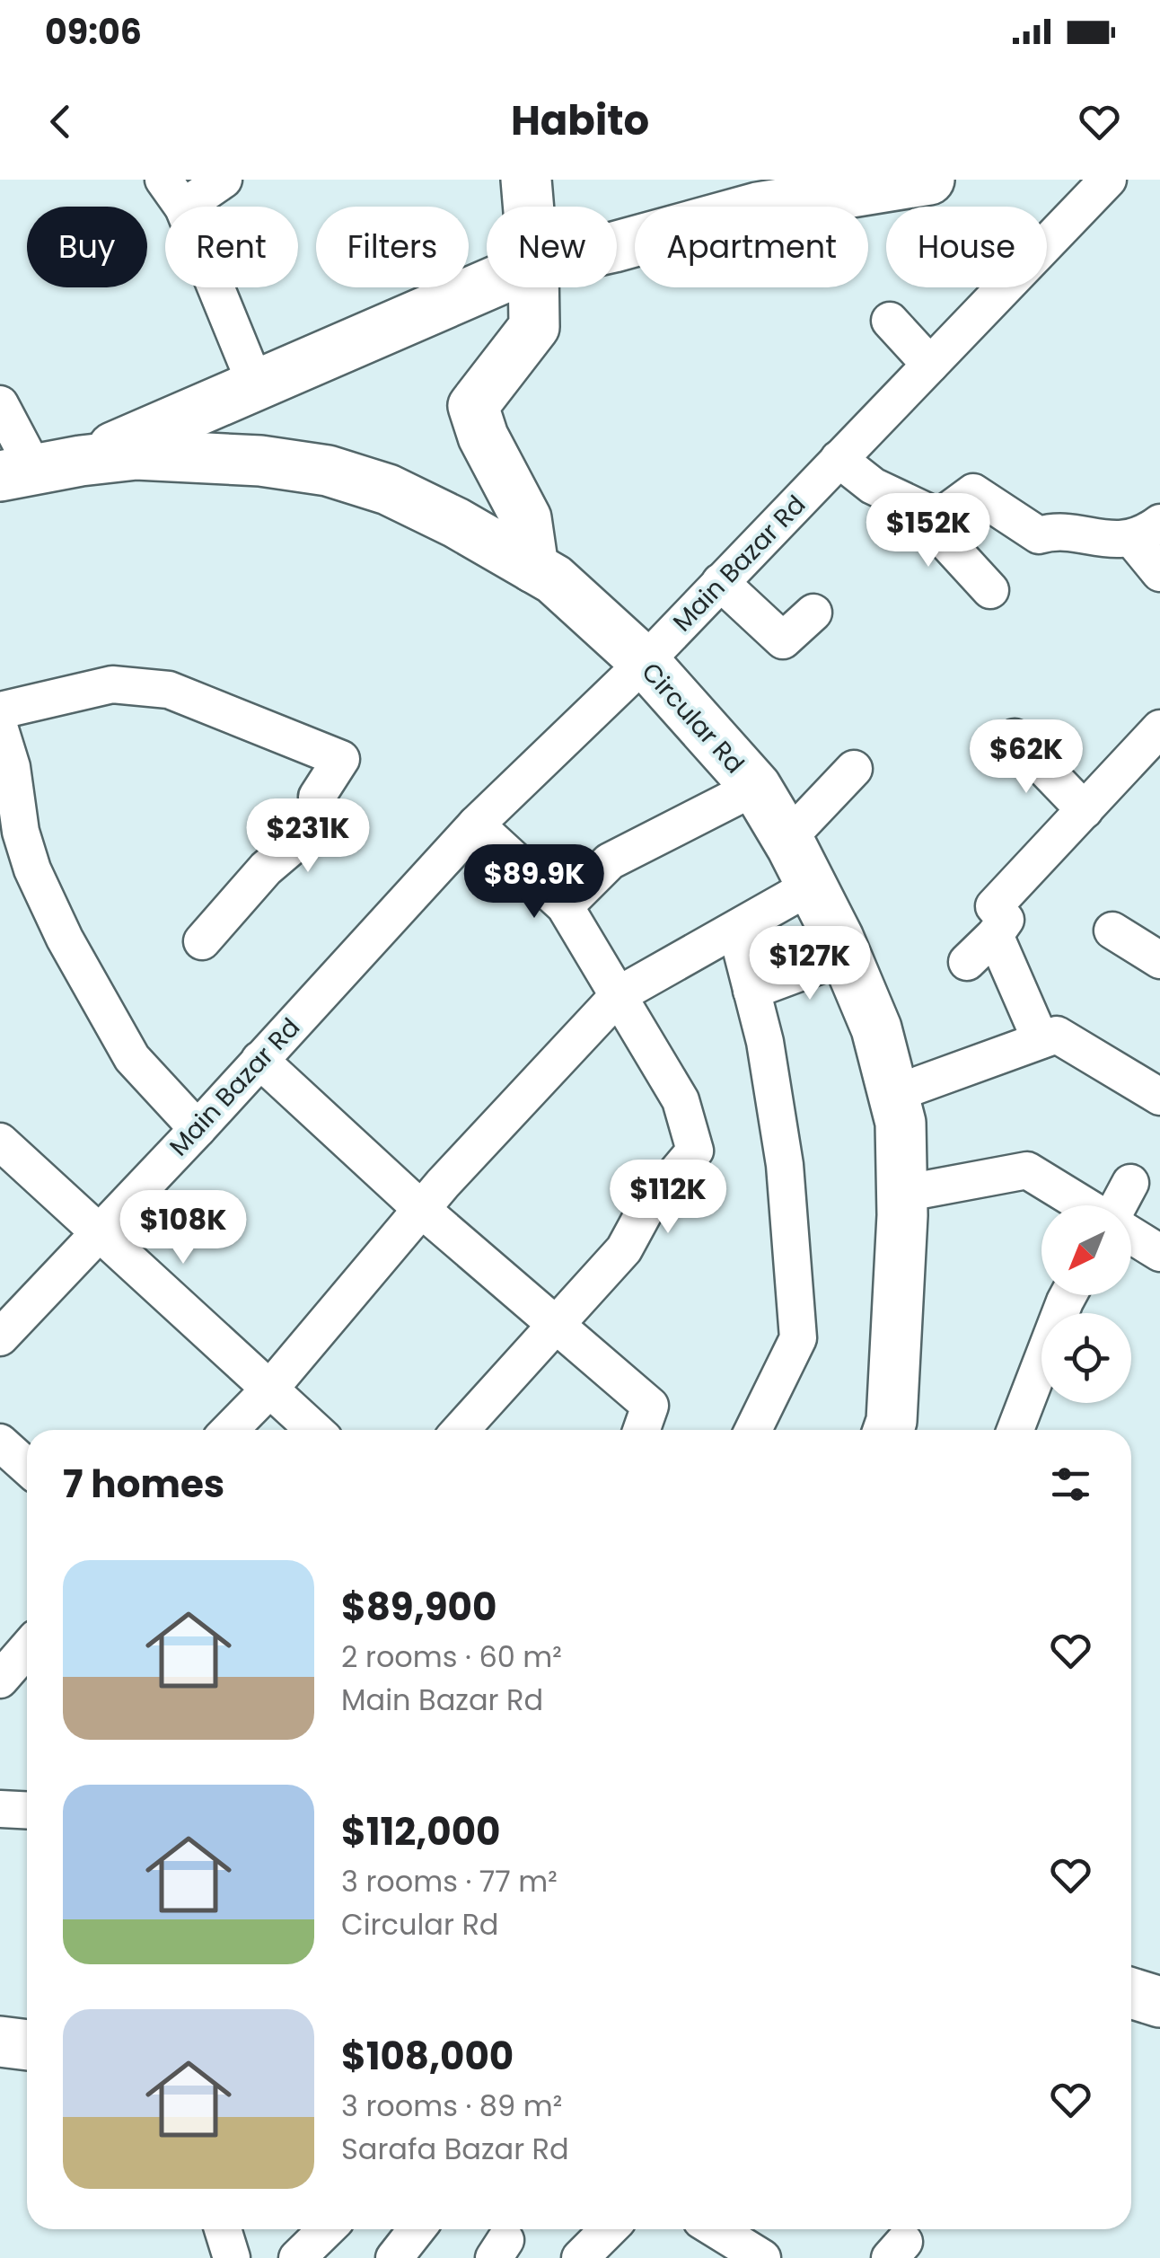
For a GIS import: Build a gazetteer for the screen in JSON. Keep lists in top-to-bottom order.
{
  "streets": {
    "street": ["Main Bazar Rd", "Circular Rd"]
  },
  "crossings": [
    ["Main Bazar Rd", "Circular Rd"]
  ],
  "north": "bottom left",
  "page": {
    "status": "09:06",
    "header": "Habito",
    "chip": [
      "Buy",
      "Rent",
      "Filters",
      "New",
      "Apartment",
      "House"
    ],
    "price": [
      "$152K",
      "$62K",
      "$231K",
      "$89.9K",
      "$127K",
      "$112K",
      "$108K"
    ],
    "heading": "7 homes",
    "list": [
      {
        "name": "$89,900",
        "note": "2 rooms · 60 m² · Main Bazar Rd"
      },
      {
        "name": "$112,000",
        "note": "3 rooms · 77 m² · Circular Rd"
      },
      {
        "name": "$108,000",
        "note": "3 rooms · 89 m² · Sarafa Bazar Rd"
      }
    ]
  }
}
